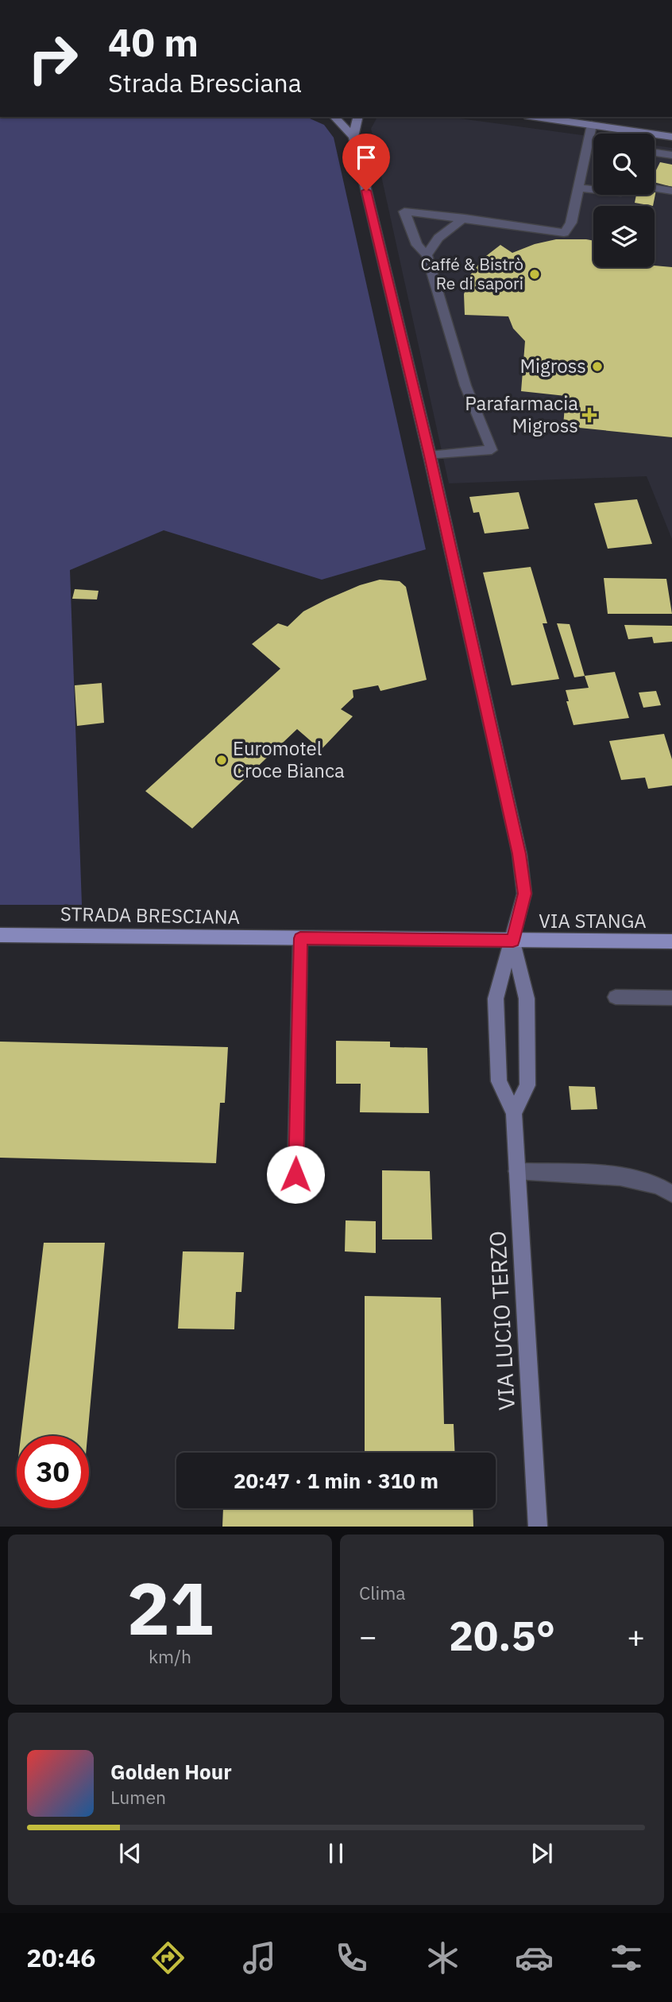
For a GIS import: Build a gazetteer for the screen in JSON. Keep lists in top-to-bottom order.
{
  "streets": {
    "main road": ["STRADA BRESCIANA", "VIA STANGA"],
    "street": ["VIA LUCIO TERZO"]
  },
  "crossings": [
    ["STRADA BRESCIANA", "VIA STANGA"],
    ["STRADA BRESCIANA", "VIA LUCIO TERZO"],
    ["VIA STANGA", "VIA LUCIO TERZO"]
  ],
  "places": {
    "other": ["Caffé & Bistrò Re di sapori", "Migross", "Euromotel Croce Bianca"],
    "health": ["Parafarmacia Migross"]
  },
  "page": {
    "turn": ["40 m", "Strada Bresciana"],
    "limit": "30",
    "trip": "20:47 · 1 min · 310 m",
    "tile": [
      ["21", "km/h"],
      "Clima"
    ],
    "heat": ["−", "20.5°", "+"],
    "song": ["Golden Hour", "Lumen"],
    "tabs": "20:46"
  }
}
